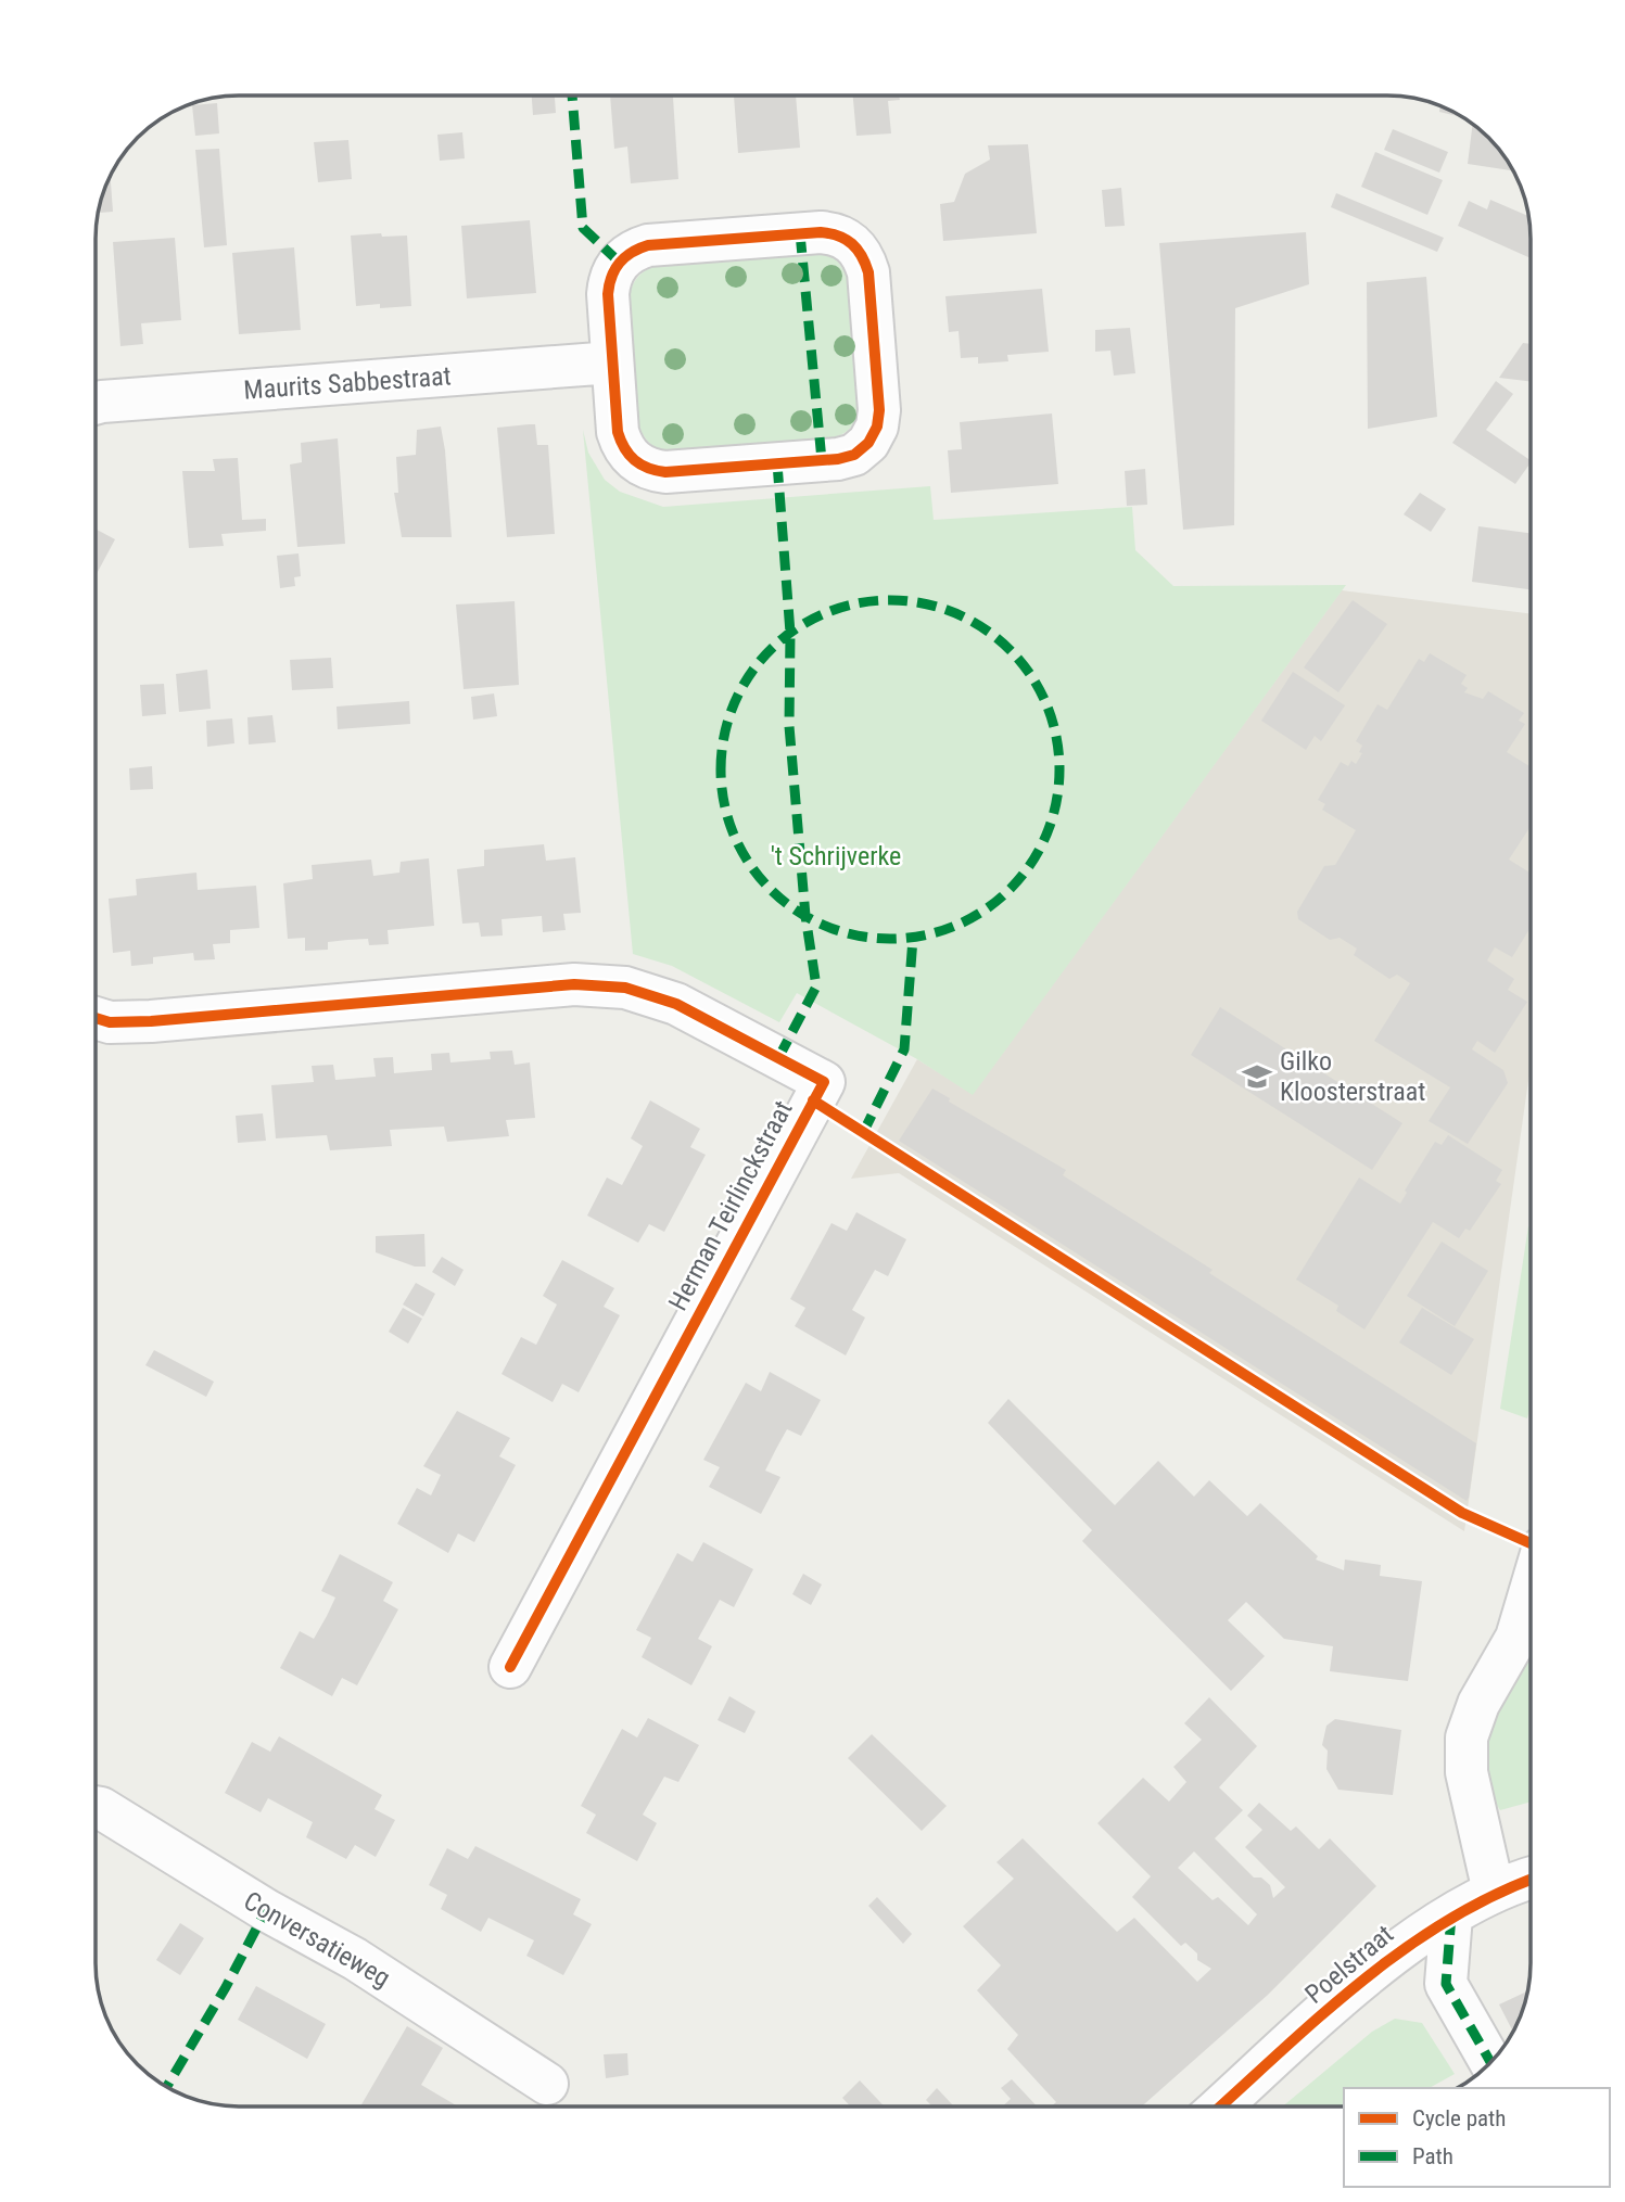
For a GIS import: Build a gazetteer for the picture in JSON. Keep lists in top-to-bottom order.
{
  "streets": {
    "street": [
      "Maurits Sabbestraat",
      "Herman Teirlinckstraat",
      "Conversatieweg",
      "Poelstraat"
    ]
  },
  "parks": ["'t Schrijverke"],
  "places": {
    "school or university": ["Gilko Kloosterstraat"]
  },
  "legend": ["Cycle path", "Path"]
}
